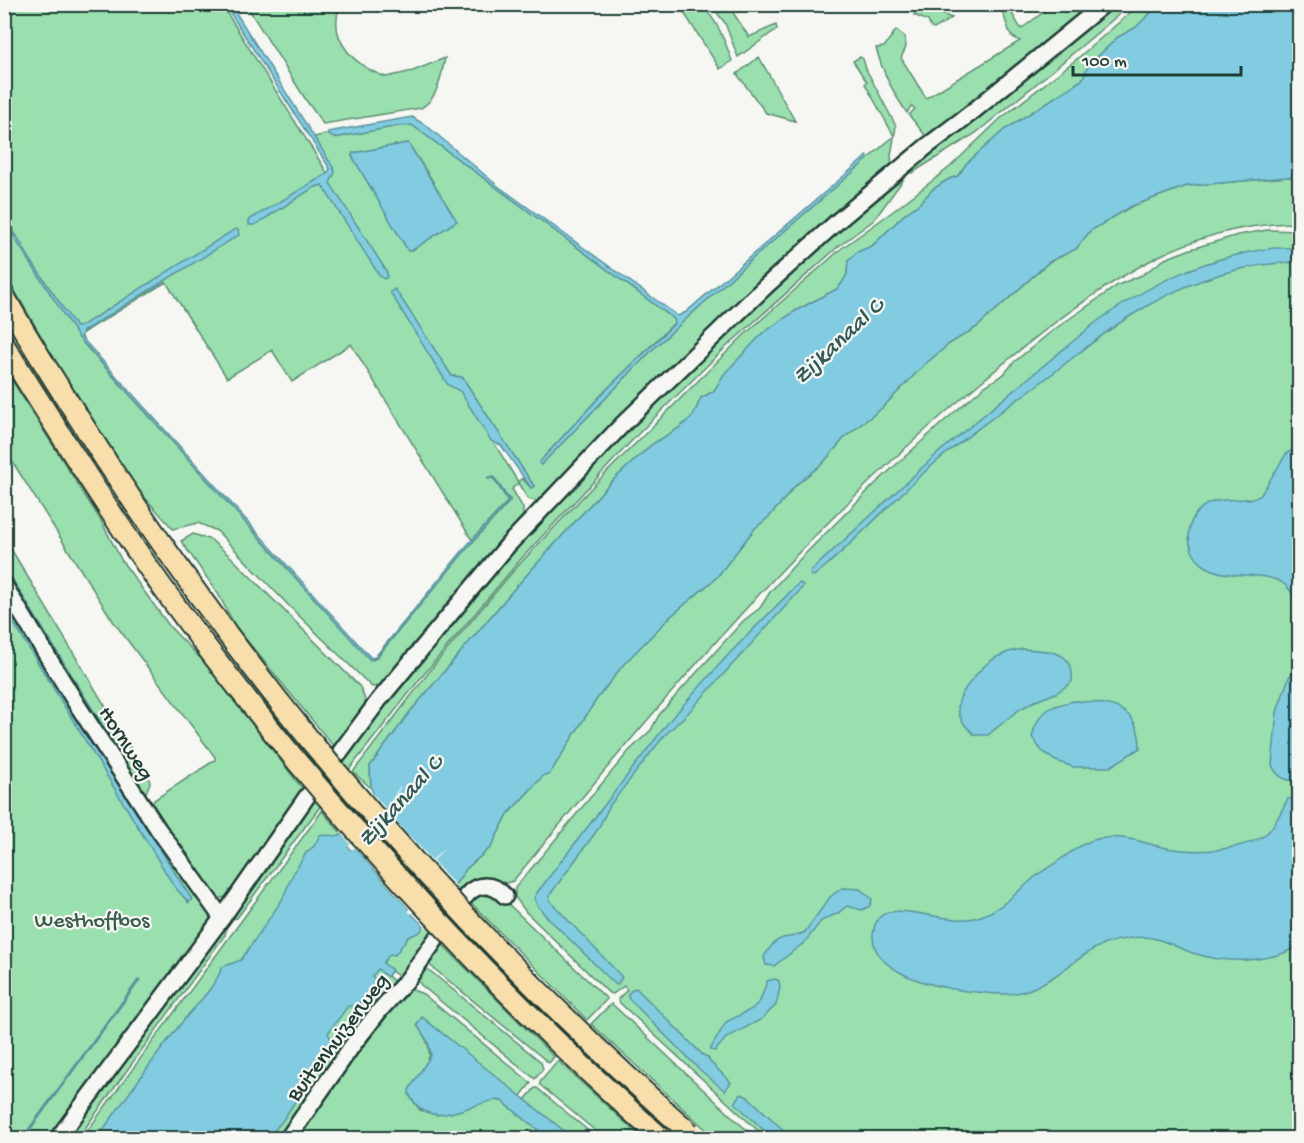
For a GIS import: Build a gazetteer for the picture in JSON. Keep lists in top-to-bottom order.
{
  "streets": {
    "street": ["Hornweg", "Buitenhuizerweg"]
  },
  "water": ["Zijkanaal C"],
  "parks": ["Westhoffbos"],
  "scale_bar": "100 m"
}
